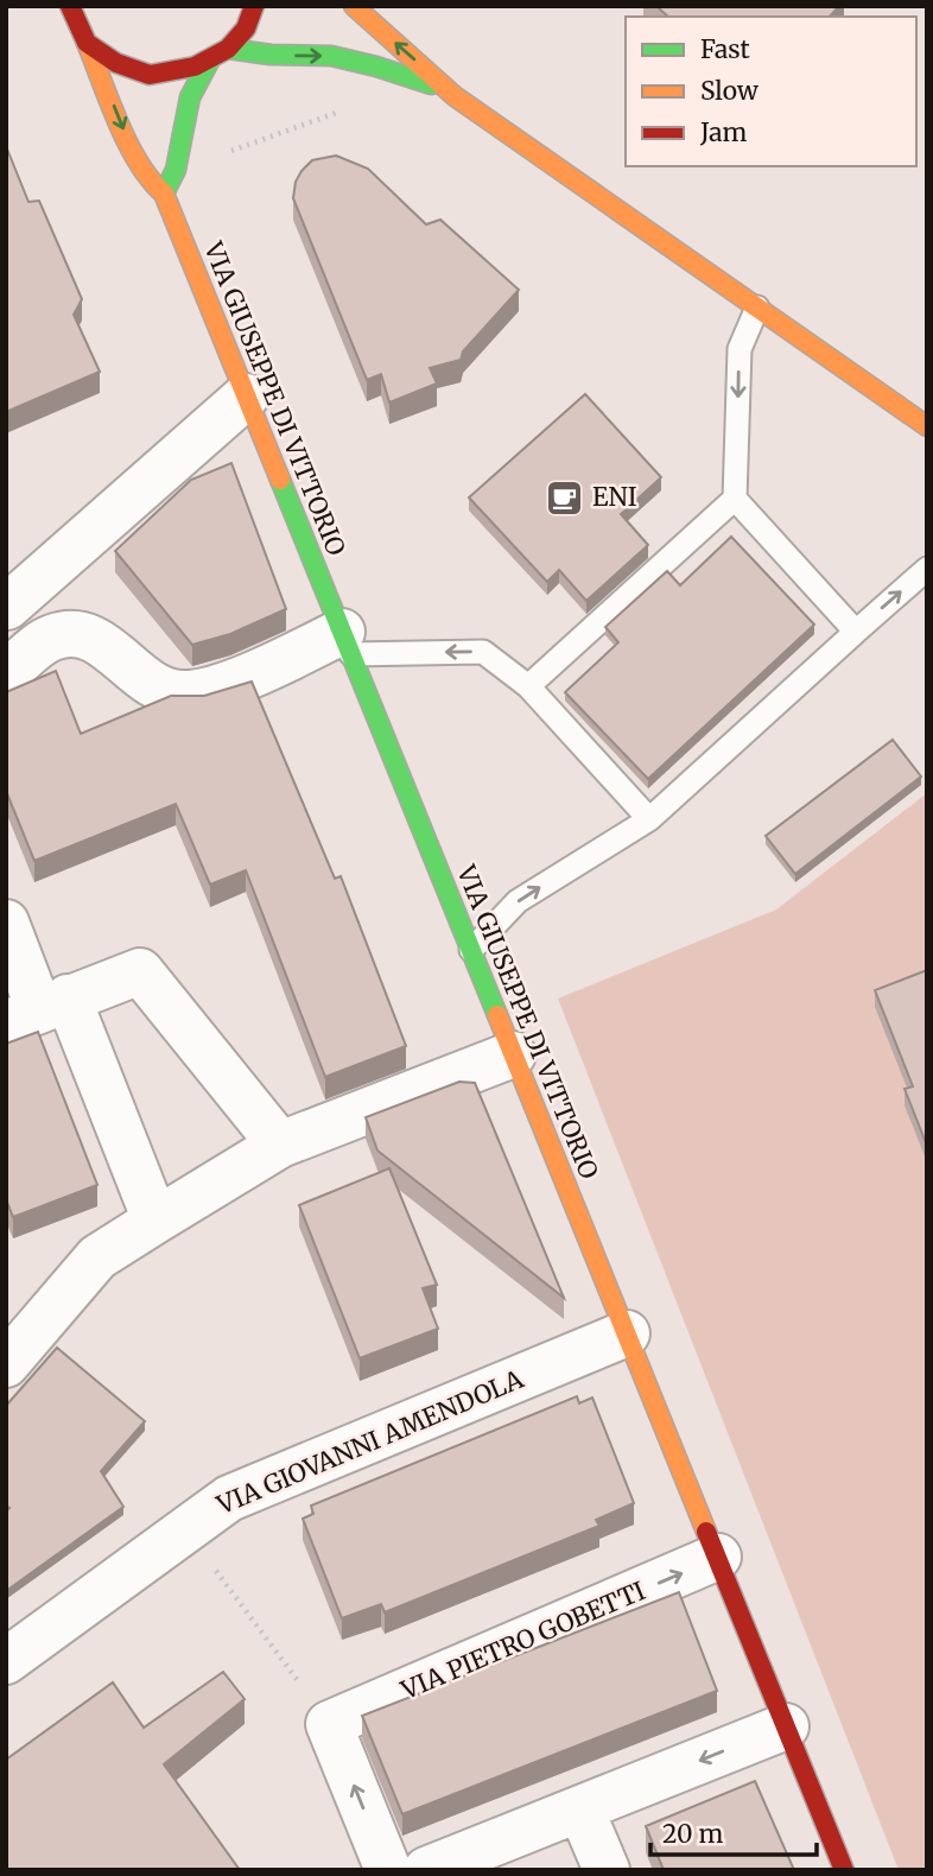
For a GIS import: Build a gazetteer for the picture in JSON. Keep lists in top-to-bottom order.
{
  "streets": {
    "main road": ["VIA GIUSEPPE DI VITTORIO"],
    "street": ["VIA GIOVANNI AMENDOLA", "VIA PIETRO GOBETTI"]
  },
  "crossings": [
    ["VIA GIUSEPPE DI VITTORIO", "VIA GIOVANNI AMENDOLA"],
    ["VIA GIUSEPPE DI VITTORIO", "VIA PIETRO GOBETTI"]
  ],
  "places": {
    "cafe": ["ENI"]
  },
  "legend": ["Fast", "Slow", "Jam"],
  "scale_bar": "20 m"
}
